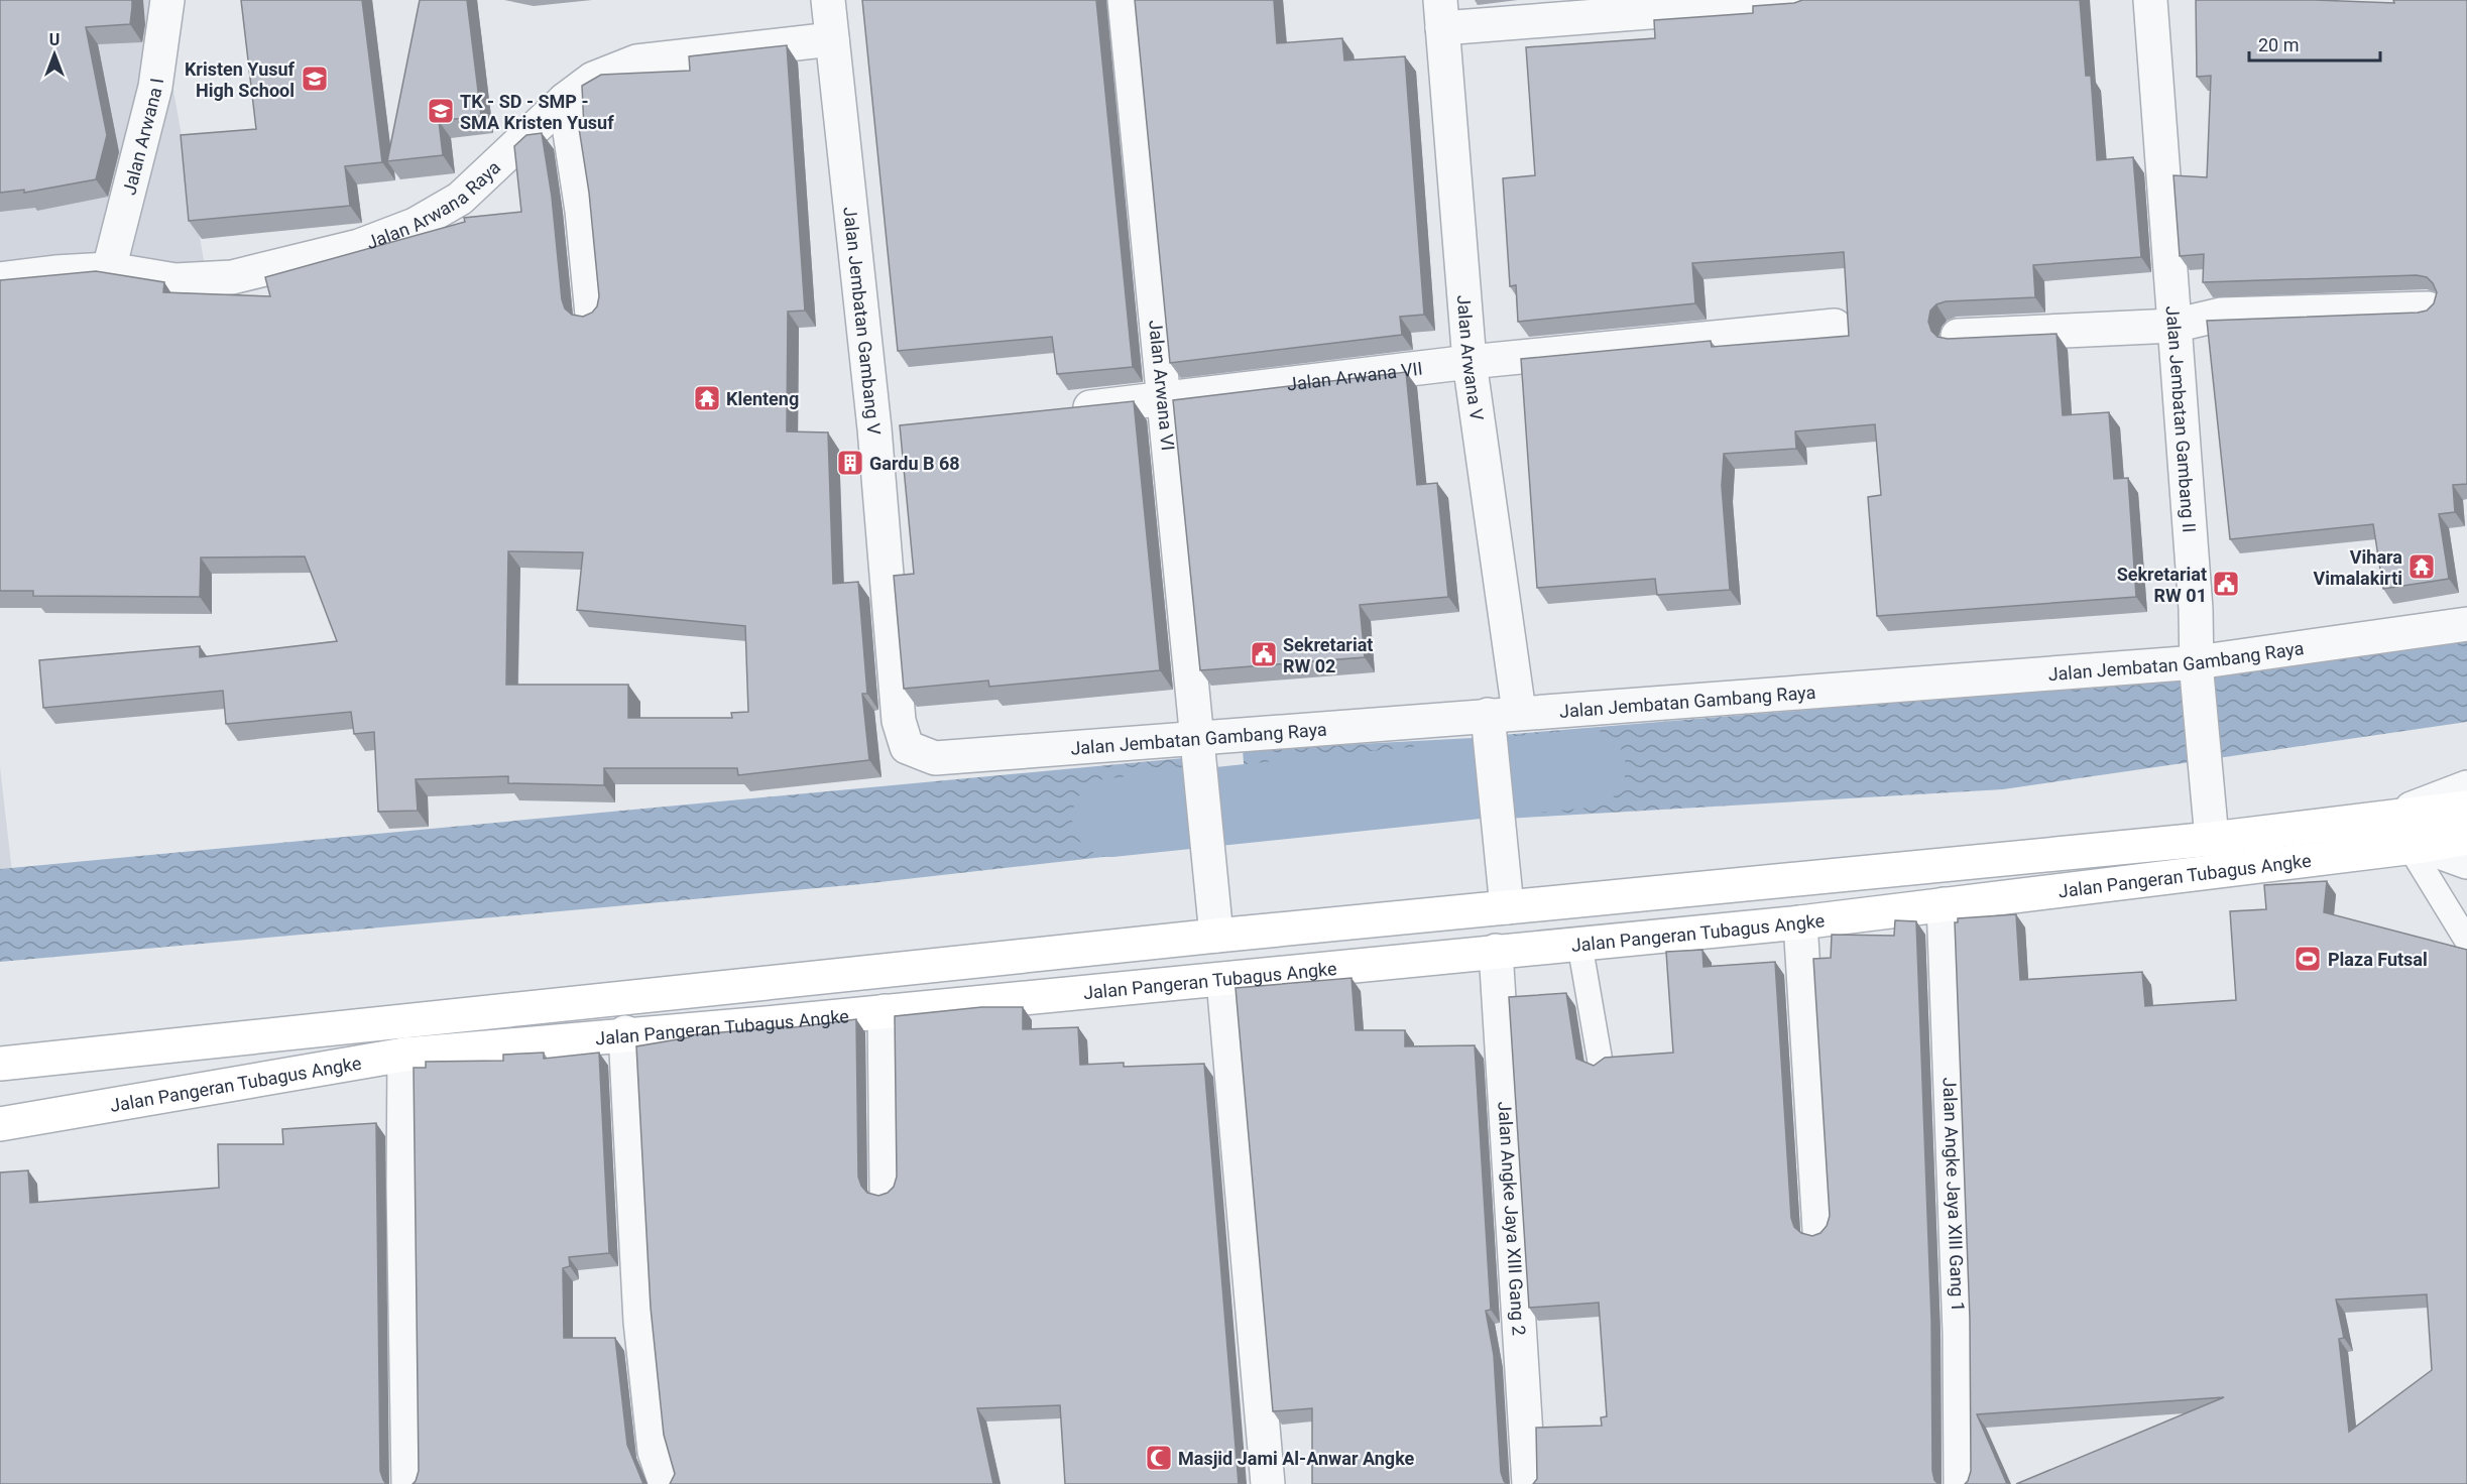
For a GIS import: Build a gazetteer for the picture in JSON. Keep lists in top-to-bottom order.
{
  "streets": {
    "main road": ["Jalan Pangeran Tubagus Angke"],
    "street": [
      "Jalan Arwana I",
      "Jalan Arwana Raya",
      "Jalan Jembatan Gambang V",
      "Jalan Arwana V",
      "Jalan Arwana VII",
      "Jalan Arwana VI",
      "Jalan Jembatan Gambang II",
      "Jalan Jembatan Gambang Raya",
      "Jalan Angke Jaya XIII Gang 1",
      "Jalan Angke Jaya XIII Gang 2"
    ]
  },
  "crossings": [
    ["Jalan Arwana I", "Jalan Arwana Raya"],
    ["Jalan Arwana Raya", "Jalan Jembatan Gambang V"],
    ["Jalan Jembatan Gambang V", "Jalan Jembatan Gambang Raya"],
    ["Jalan Arwana V", "Jalan Arwana VII"],
    ["Jalan Arwana V", "Jalan Jembatan Gambang Raya"],
    ["Jalan Arwana V", "Jalan Pangeran Tubagus Angke"],
    ["Jalan Arwana VII", "Jalan Arwana VI"],
    ["Jalan Arwana VI", "Jalan Jembatan Gambang Raya"],
    ["Jalan Arwana VI", "Jalan Pangeran Tubagus Angke"],
    ["Jalan Jembatan Gambang II", "Jalan Jembatan Gambang Raya"],
    ["Jalan Jembatan Gambang II", "Jalan Pangeran Tubagus Angke"],
    ["Jalan Pangeran Tubagus Angke", "Jalan Angke Jaya XIII Gang 1"],
    ["Jalan Pangeran Tubagus Angke", "Jalan Angke Jaya XIII Gang 2"]
  ],
  "places": {
    "school or university": ["Kristen Yusuf High School", "TK - SD - SMP - SMA Kristen Yusuf"],
    "temple": ["Klenteng", "Vihara Vimalakirti"],
    "building": ["Gardu B 68"],
    "public building": ["Sekretariat RW 01", "Sekretariat RW 02"],
    "sports": ["Plaza Futsal"],
    "mosque": ["Masjid Jami Al-Anwar Angke"]
  },
  "scale_bar": "20 m",
  "north": "top"
}
